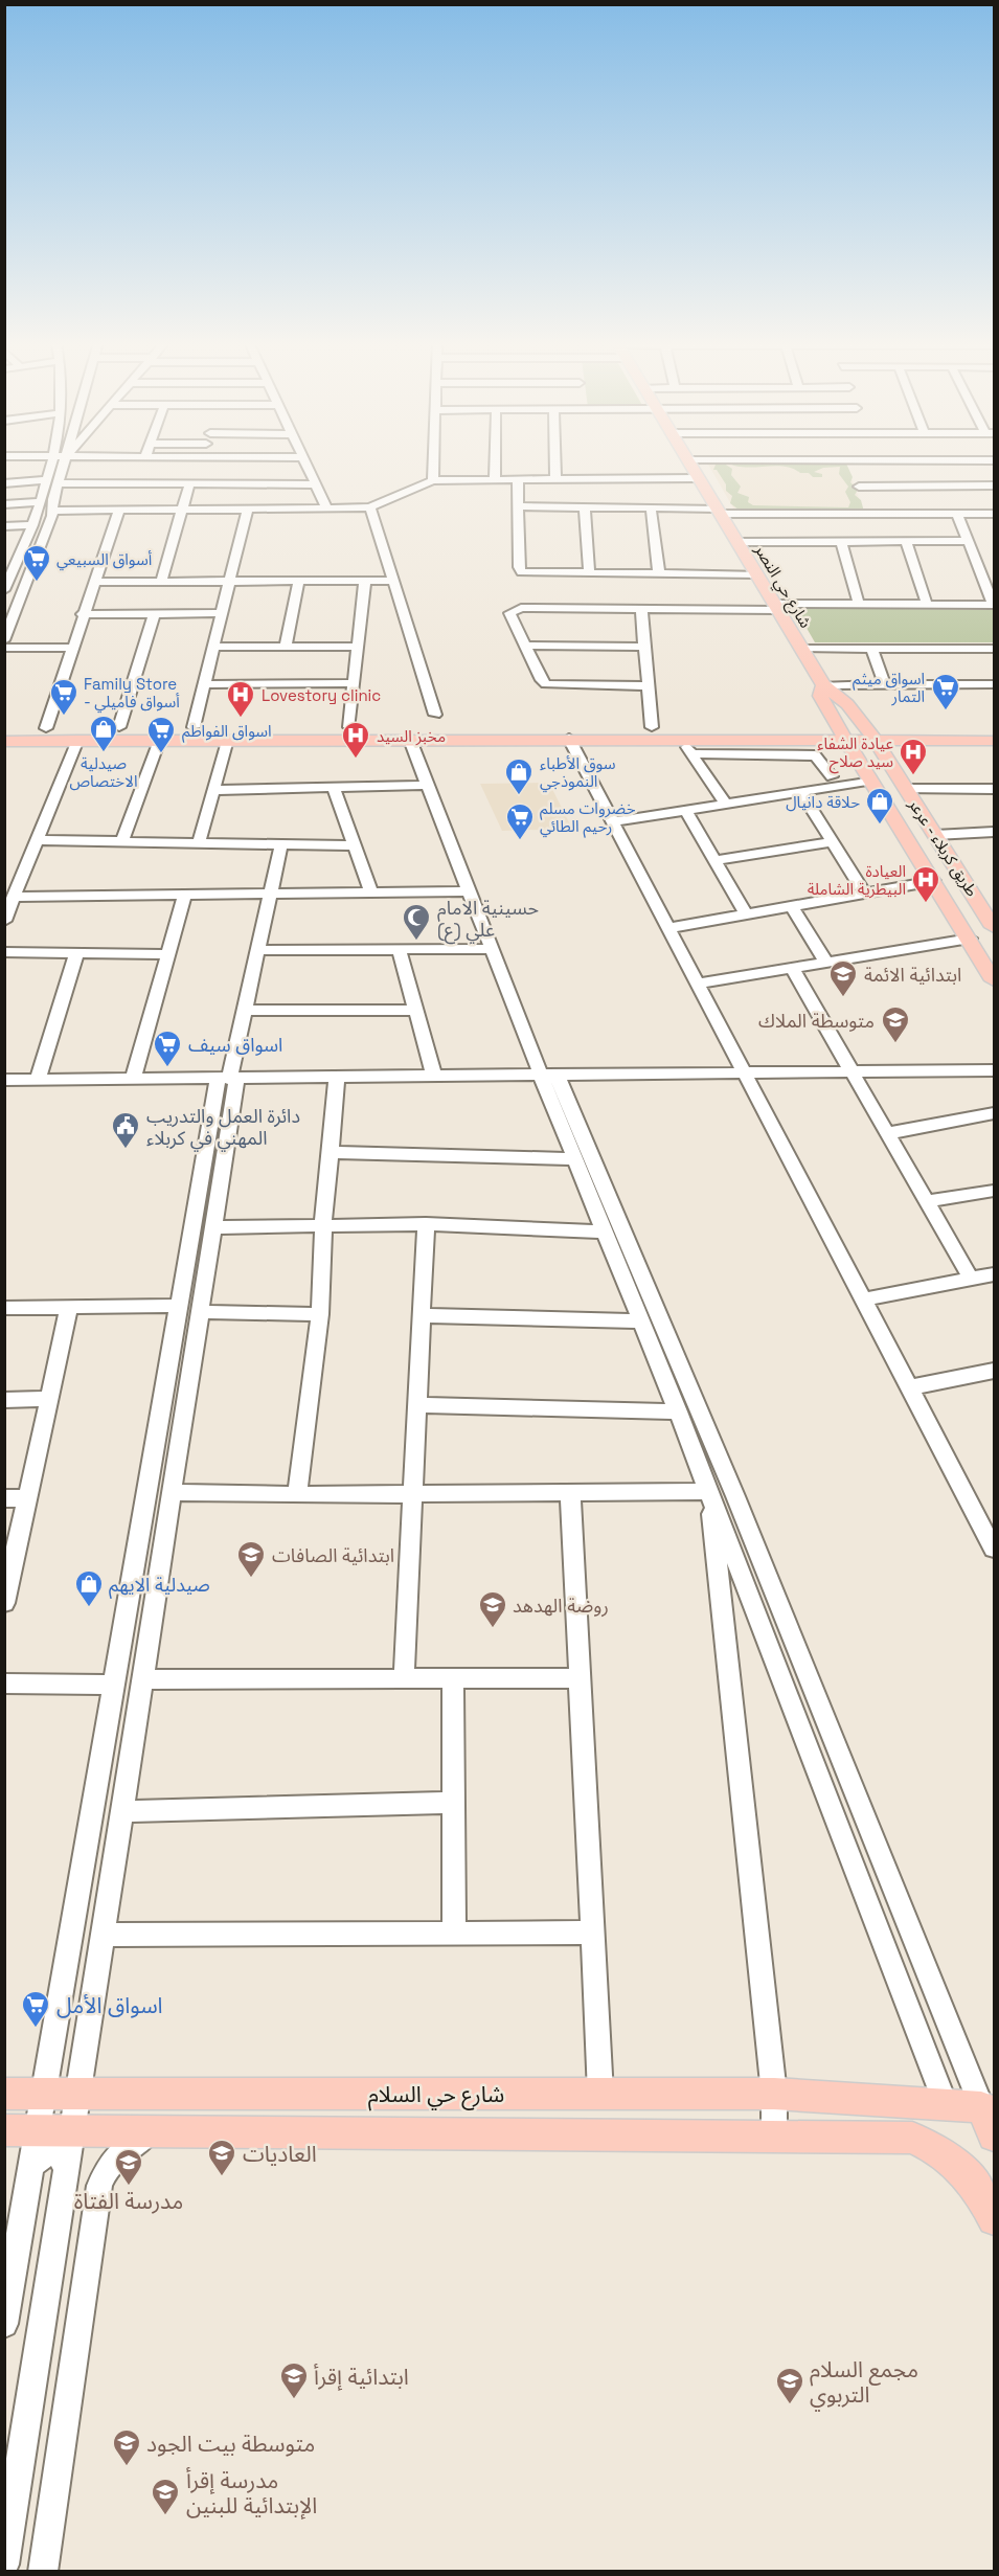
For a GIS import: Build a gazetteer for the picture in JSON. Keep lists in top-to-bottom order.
{
  "streets": {
    "main road": ["شارع حي النصر", "طريق كربلاء - عرعر", "شارع حي السلام"]
  },
  "crossings": [
    ["شارع حي النصر", "طريق كربلاء - عرعر"]
  ],
  "places": {
    "supermarket": [
      "أسواق السبيعي",
      "اسواق ميثم التمار",
      "Family Store - أسواق فاميلي",
      "اسواق الفواطم",
      "خضروات مسلم رحيم الطائي",
      "اسواق سيف",
      "اسواق الأمل"
    ],
    "hospital": [
      "Lovestory clinic",
      "مخبز السيد",
      "عيادة الشفاء سيد صلاح",
      "العيادة البيطرية الشاملة"
    ],
    "shop": [
      "صيدلية الاختصاص",
      "سوق الأطباء النموذجي",
      "حلاقة دانيال",
      "صيدلية الايهم"
    ],
    "mosque": ["حسينية الامام علي (ع)"],
    "school or university": [
      "ابتدائية الائمة",
      "متوسطة الملاك",
      "ابتدائية الصافات",
      "روضة الهدهد",
      "العاديات",
      "مدرسة الفتاة",
      "ابتدائية إقرأ",
      "مجمع السلام التربوي",
      "متوسطة بيت الجود",
      "مدرسة إقرأ الإبتدائية للبنين"
    ],
    "public building": ["دائرة العمل والتدريب المهني في كربلاء"]
  }
}
